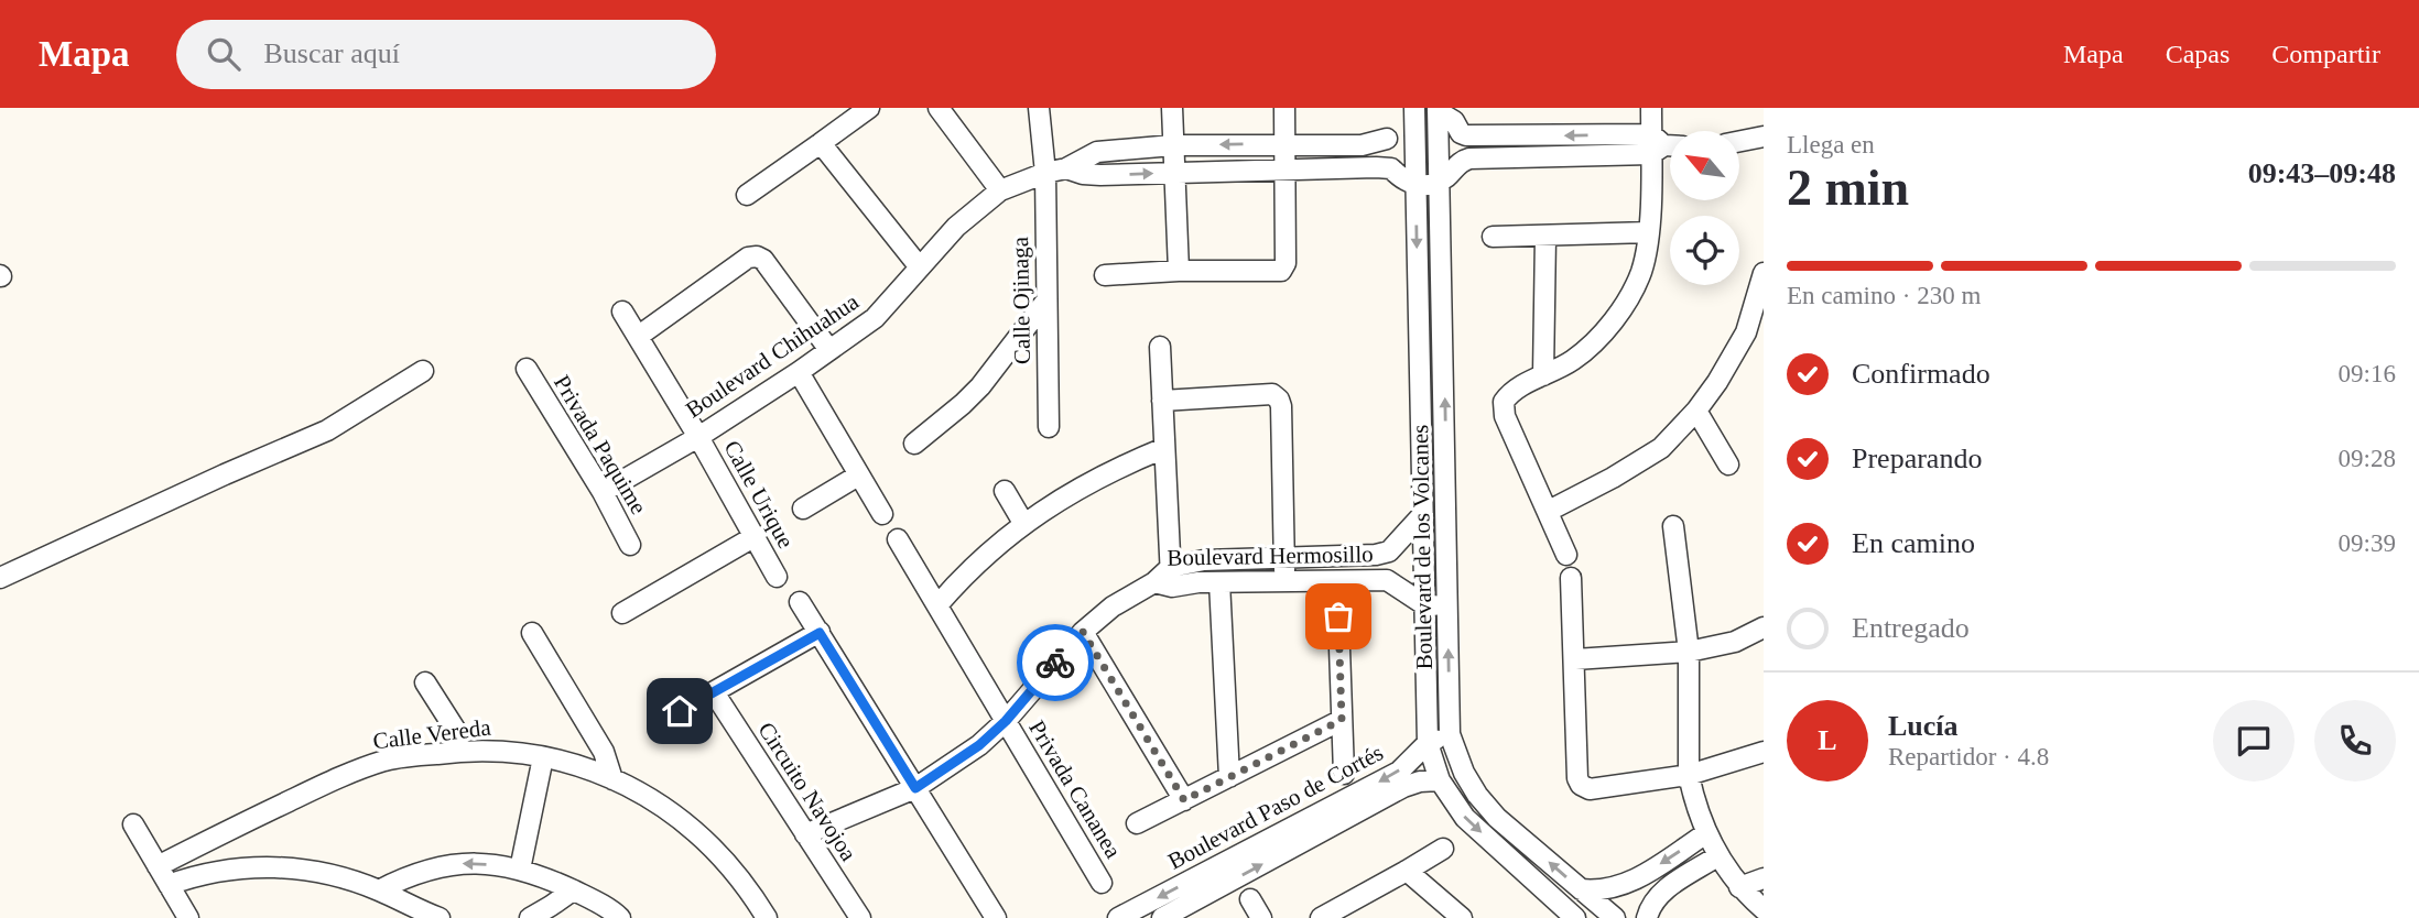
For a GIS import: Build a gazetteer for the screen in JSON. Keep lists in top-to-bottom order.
{
  "streets": {
    "street": [
      "Calle Ojinaga",
      "Boulevard Chihuahua",
      "Privada Paquime",
      "Calle Urique",
      "Boulevard de los Volcanes",
      "Boulevard Hermosillo",
      "Calle Vereda",
      "Privada Cananea",
      "Circuito Navojoa",
      "Boulevard Paso de Cortés"
    ]
  },
  "crossings": [
    ["Calle Ojinaga", "Boulevard Chihuahua"],
    ["Boulevard Chihuahua", "Privada Paquime"],
    ["Boulevard Chihuahua", "Calle Urique"],
    ["Boulevard de los Volcanes", "Boulevard Hermosillo"],
    ["Boulevard de los Volcanes", "Boulevard Paso de Cortés"],
    ["Boulevard Hermosillo", "Privada Cananea"],
    ["Boulevard Hermosillo", "Circuito Navojoa"]
  ],
  "north": "top left",
  "page": {
    "header": "Mapa",
    "search": "Buscar aquí",
    "nav": ["Mapa", "Capas", "Compartir"],
    "heading": ["2 min", "Llega en", "09:43–09:48"],
    "panel": ["Lucía", "Repartidor · 4.8"],
    "bar": "En camino · 230 m",
    "list": [
      ["Confirmado", "09:16"],
      ["Preparando", "09:28"],
      ["En camino", "09:39"],
      "Entregado"
    ],
    "round": "L"
  }
}
